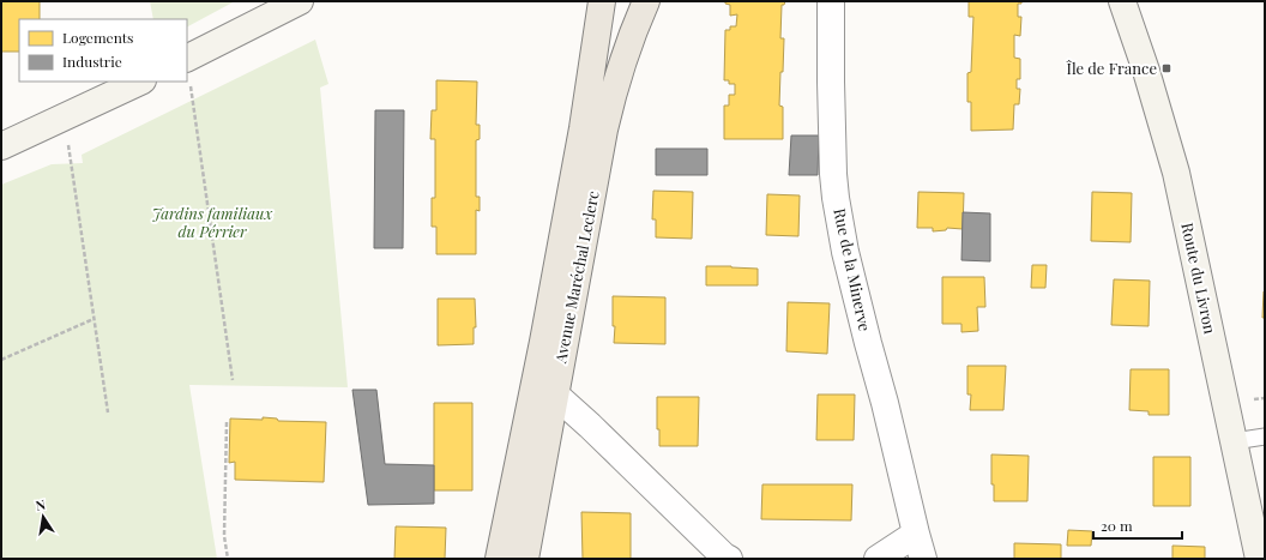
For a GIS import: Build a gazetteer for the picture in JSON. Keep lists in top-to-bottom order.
{
  "streets": {
    "main road": ["Avenue Maréchal Leclerc"],
    "street": ["Rue de la Minerve", "Route du Livron"]
  },
  "parks": ["Jardins familiaux du Pérrier"],
  "places": {
    "transit": ["Île de France"]
  },
  "legend": ["Logements", "Industrie"],
  "scale_bar": "20 m",
  "north": "top"
}
